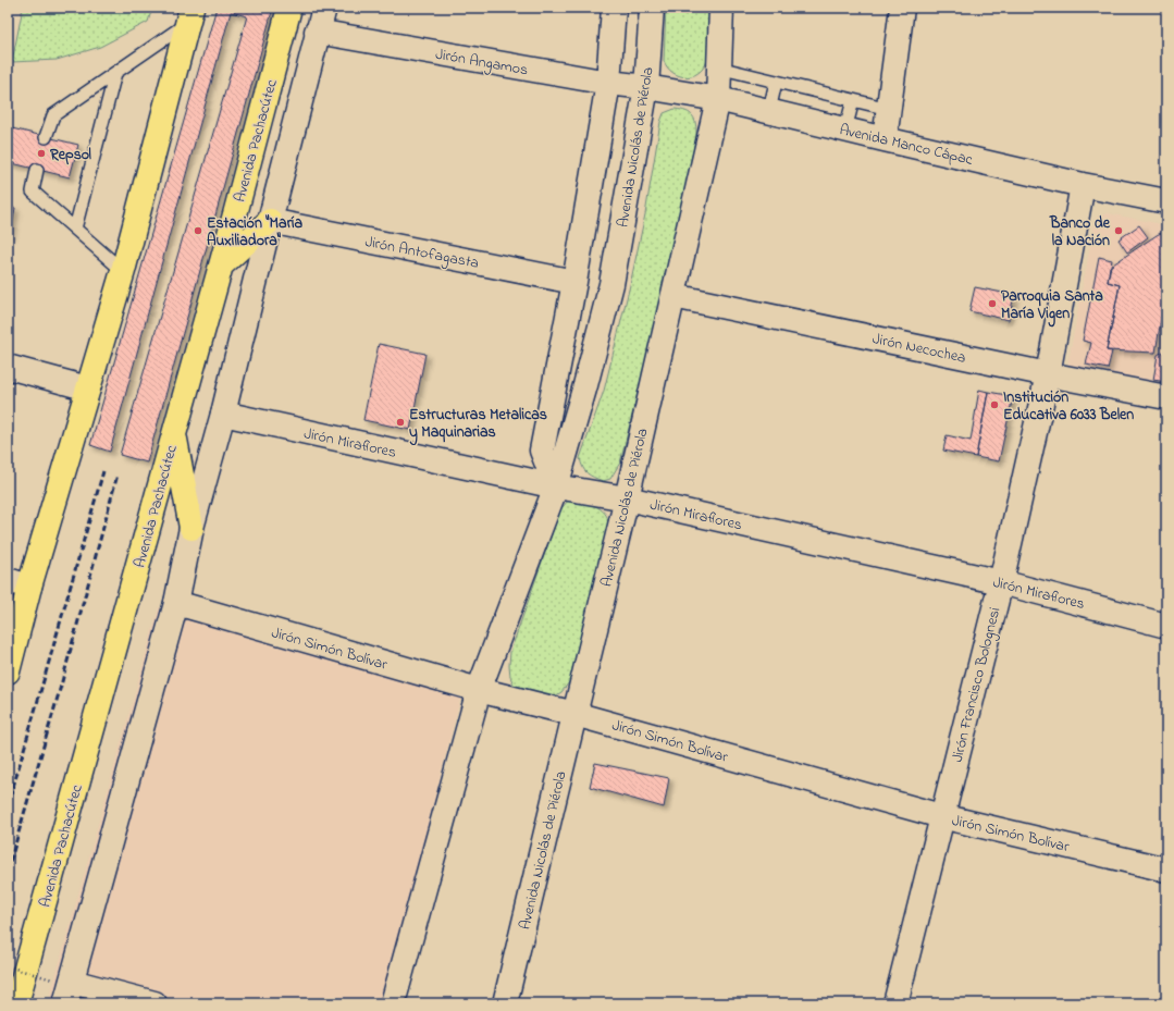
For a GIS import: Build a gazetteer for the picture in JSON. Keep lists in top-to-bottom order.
{
  "streets": {
    "main road": ["Avenida Pachacútec"],
    "street": [
      "Jirón Angamos",
      "Avenida Manco Cápac",
      "Avenida Nicolás de Piérola",
      "Jirón Antofagasta",
      "Jirón Necochea",
      "Jirón Miraflores",
      "Jirón Simón Bolívar",
      "Jirón Francisco Bolognesi"
    ]
  },
  "crossings": [
    ["Jirón Angamos", "Avenida Manco Cápac"],
    ["Jirón Angamos", "Avenida Nicolás de Piérola"],
    ["Avenida Manco Cápac", "Avenida Nicolás de Piérola"],
    ["Avenida Manco Cápac", "Jirón Francisco Bolognesi"],
    ["Avenida Nicolás de Piérola", "Jirón Necochea"],
    ["Avenida Nicolás de Piérola", "Jirón Miraflores"],
    ["Avenida Nicolás de Piérola", "Jirón Simón Bolívar"],
    ["Jirón Necochea", "Jirón Francisco Bolognesi"],
    ["Jirón Miraflores", "Jirón Francisco Bolognesi"],
    ["Jirón Simón Bolívar", "Jirón Francisco Bolognesi"]
  ],
  "places": [
    "Repsol",
    "Estación \"María Auxiliadora\"",
    "Banco de la Nación",
    "Parroquia Santa María Vigen",
    "Institución Educativa 6033 Belen",
    "Estructuras Metalicas y Maquinarias"
  ]
}
